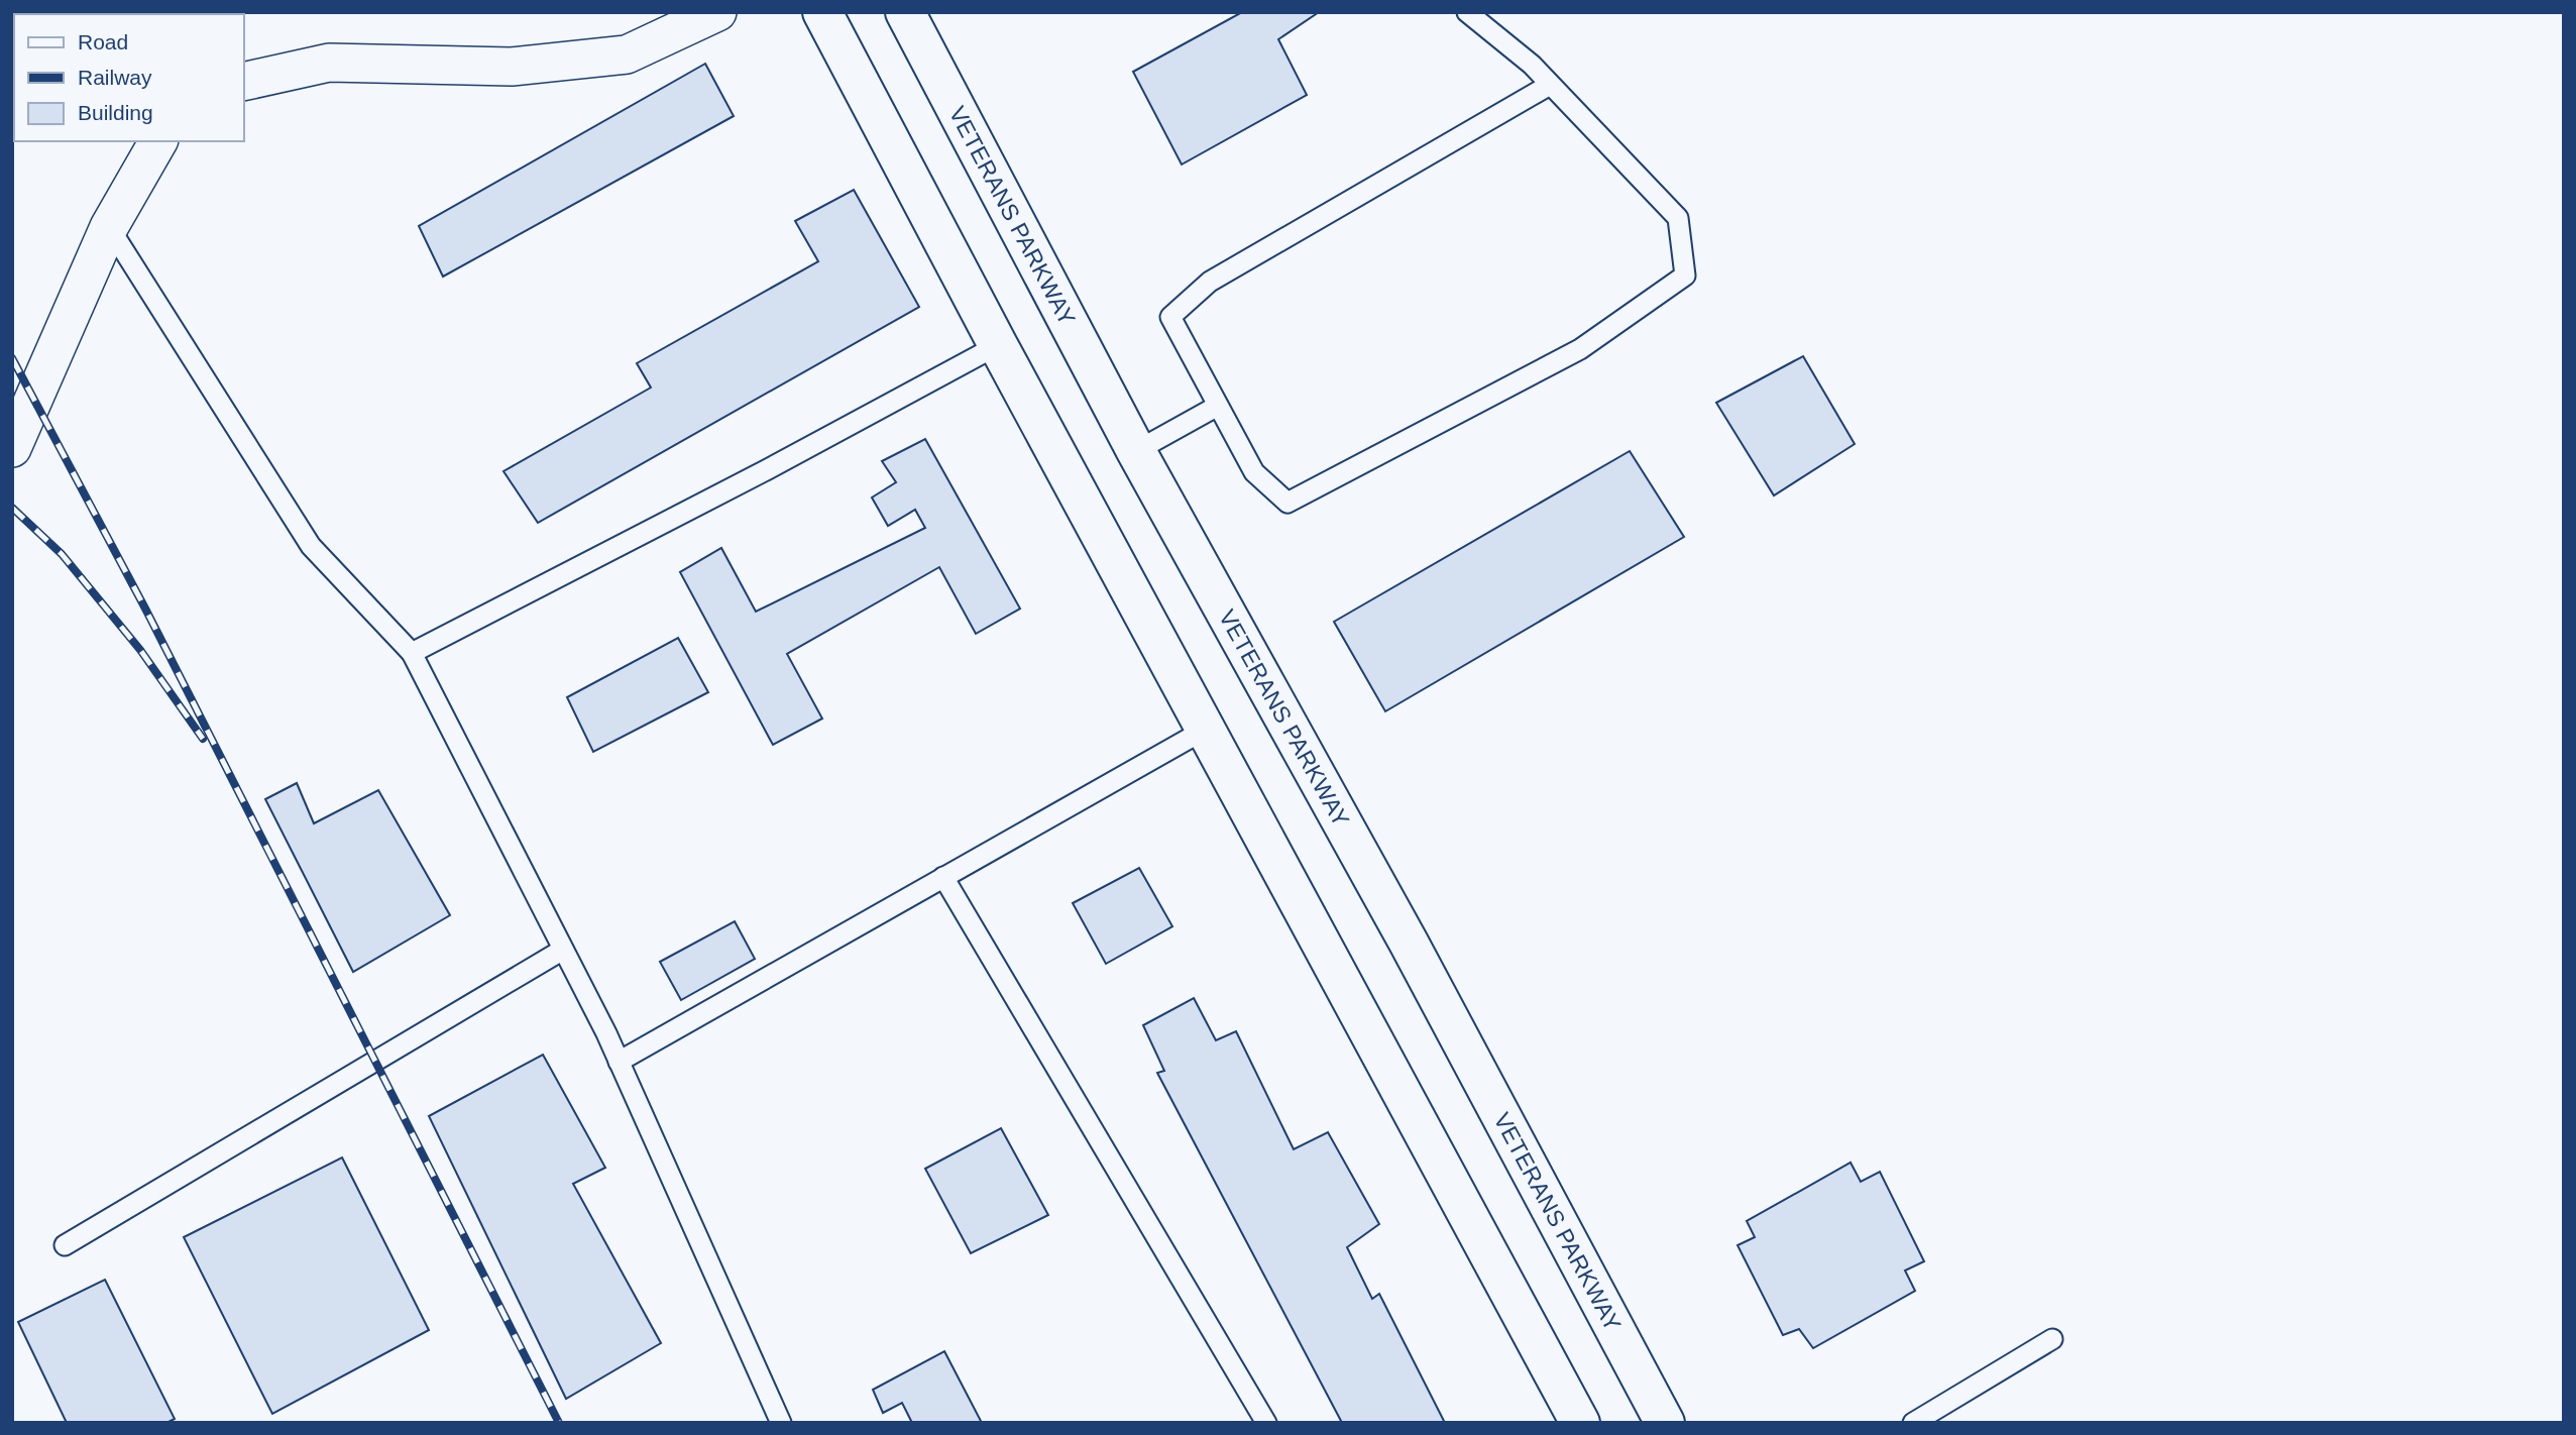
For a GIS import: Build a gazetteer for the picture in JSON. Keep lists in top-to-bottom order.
{
  "streets": {
    "main road": ["VETERANS PARKWAY"]
  },
  "legend": ["Road", "Railway", "Building"]
}
